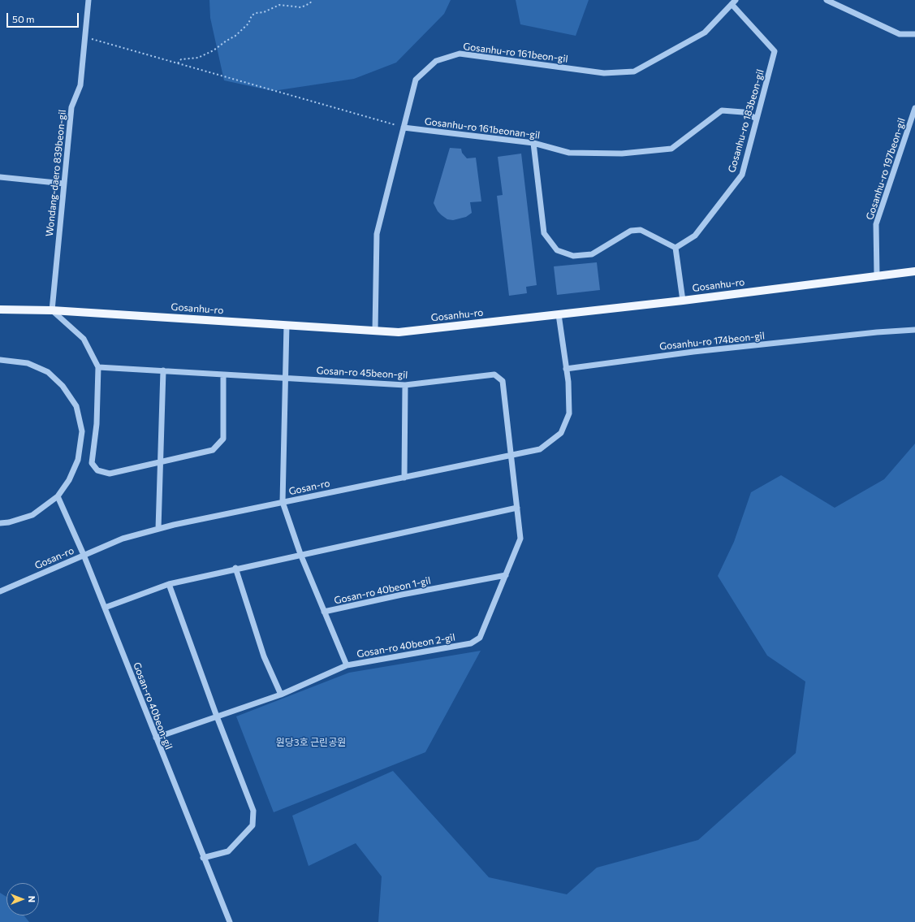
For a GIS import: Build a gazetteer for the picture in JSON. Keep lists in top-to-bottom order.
{
  "streets": {
    "main road": ["Gosanhu-ro"],
    "street": [
      "Gosanhu-ro 161beon-gil",
      "Gosanhu-ro 183beon-gil",
      "Gosanhu-ro 161beonan-gil",
      "Gosanhu-ro 197beon-gil",
      "Wondang-daero 839beon-gil",
      "Gosanhu-ro 174beon-gil",
      "Gosan-ro 45beon-gil",
      "Gosan-ro",
      "Gosan-ro 40beon 1-gil",
      "Gosan-ro 40beon 2-gil",
      "Gosan-ro 40beon-gil"
    ]
  },
  "crossings": [
    ["Gosanhu-ro 161beon-gil", "Gosanhu-ro 183beon-gil"],
    ["Gosanhu-ro 161beon-gil", "Gosanhu-ro 161beonan-gil"],
    ["Gosanhu-ro 161beon-gil", "Gosanhu-ro"],
    ["Gosanhu-ro 183beon-gil", "Gosanhu-ro 161beonan-gil"],
    ["Gosanhu-ro 197beon-gil", "Gosanhu-ro"],
    ["Wondang-daero 839beon-gil", "Gosanhu-ro"],
    ["Gosanhu-ro 174beon-gil", "Gosan-ro"],
    ["Gosan-ro 45beon-gil", "Gosan-ro"],
    ["Gosan-ro 45beon-gil", "Gosan-ro 40beon 2-gil"],
    ["Gosan-ro", "Gosan-ro 40beon 1-gil"],
    ["Gosan-ro", "Gosan-ro 40beon 2-gil"],
    ["Gosan-ro", "Gosan-ro 40beon-gil"],
    ["Gosan-ro 40beon 1-gil", "Gosan-ro 40beon 2-gil"],
    ["Gosan-ro 40beon 2-gil", "Gosan-ro 40beon-gil"]
  ],
  "parks": ["원당3호 근린공원"],
  "scale_bar": "50 m",
  "north": "right"
}
